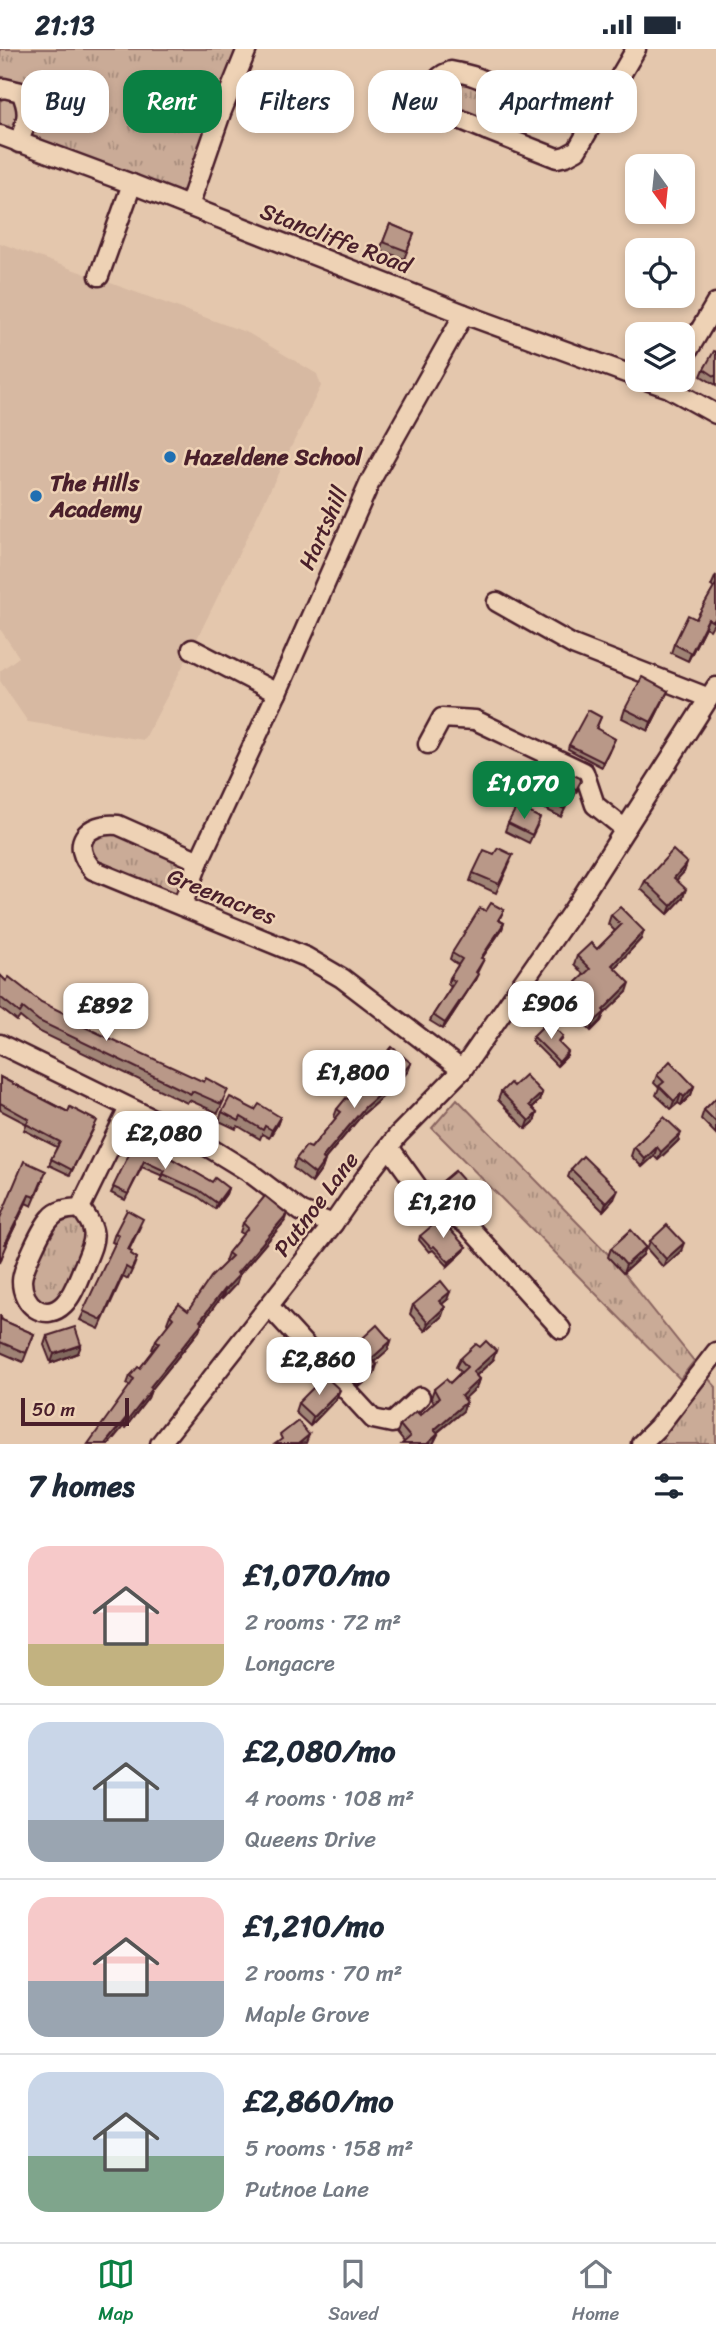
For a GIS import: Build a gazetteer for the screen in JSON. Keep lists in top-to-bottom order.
{
  "streets": {
    "street": [
      "Stancliffe Road",
      "Hartshill",
      "Greenacres",
      "Putnoe Lane"
    ]
  },
  "crossings": [
    ["Stancliffe Road", "Hartshill"],
    ["Hartshill", "Greenacres"],
    ["Greenacres", "Putnoe Lane"]
  ],
  "places": ["Hazeldene School", "The Hills Academy"],
  "scale_bar": "50 m",
  "north": "bottom",
  "page": {
    "status": "21:13",
    "chip": [
      "Buy",
      "Rent",
      "Filters",
      "New",
      "Apartment"
    ],
    "price": [
      "£1,070",
      "£906",
      "£892",
      "£1,800",
      "£2,080",
      "£1,210",
      "£2,860"
    ],
    "scale": "50 m",
    "heading": "7 homes",
    "list": [
      {
        "name": "£1,070/mo",
        "note": "2 rooms · 72 m² · Longacre"
      },
      {
        "name": "£2,080/mo",
        "note": "4 rooms · 108 m² · Queens Drive"
      },
      {
        "name": "£1,210/mo",
        "note": "2 rooms · 70 m² · Maple Grove"
      },
      {
        "name": "£2,860/mo",
        "note": "5 rooms · 158 m² · Putnoe Lane"
      }
    ],
    "tabs": ["Map", "Saved", "Home"]
  }
}
